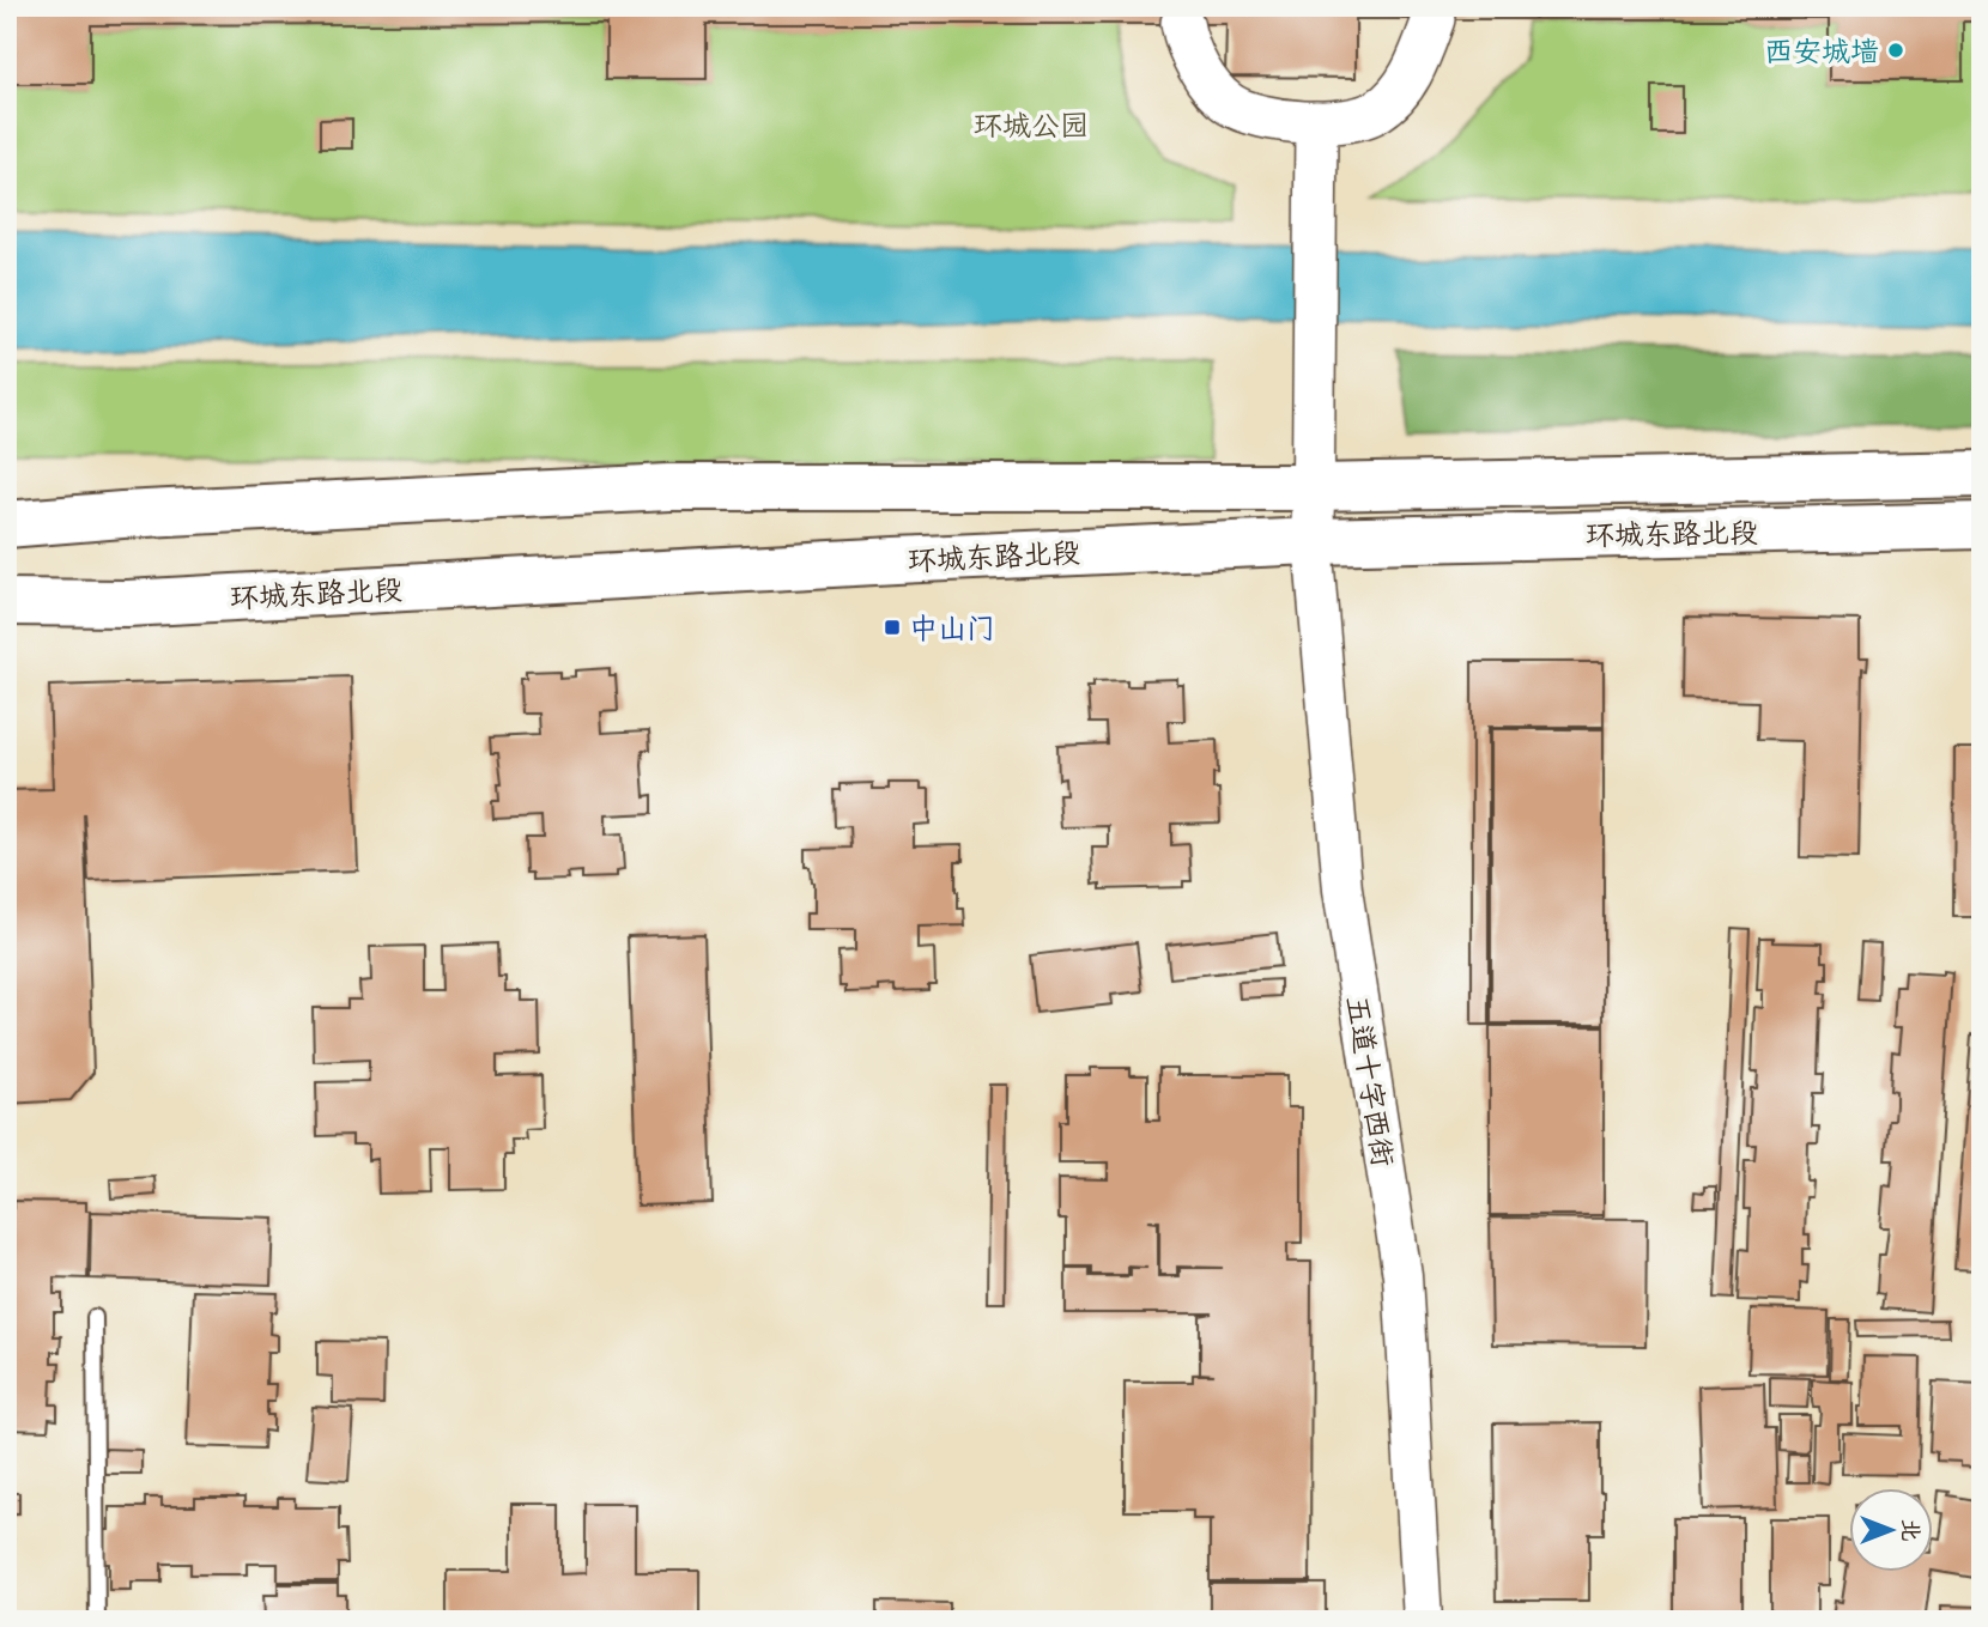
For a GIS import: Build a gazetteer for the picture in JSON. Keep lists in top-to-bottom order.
{
  "streets": {
    "main road": ["环城东路北段"],
    "street": ["五道十字西街"]
  },
  "crossings": [
    ["环城东路北段", "五道十字西街"]
  ],
  "parks": ["环城公园"],
  "places": {
    "other": ["西安城墙"],
    "transit": ["中山门"]
  },
  "north": "right"
}
